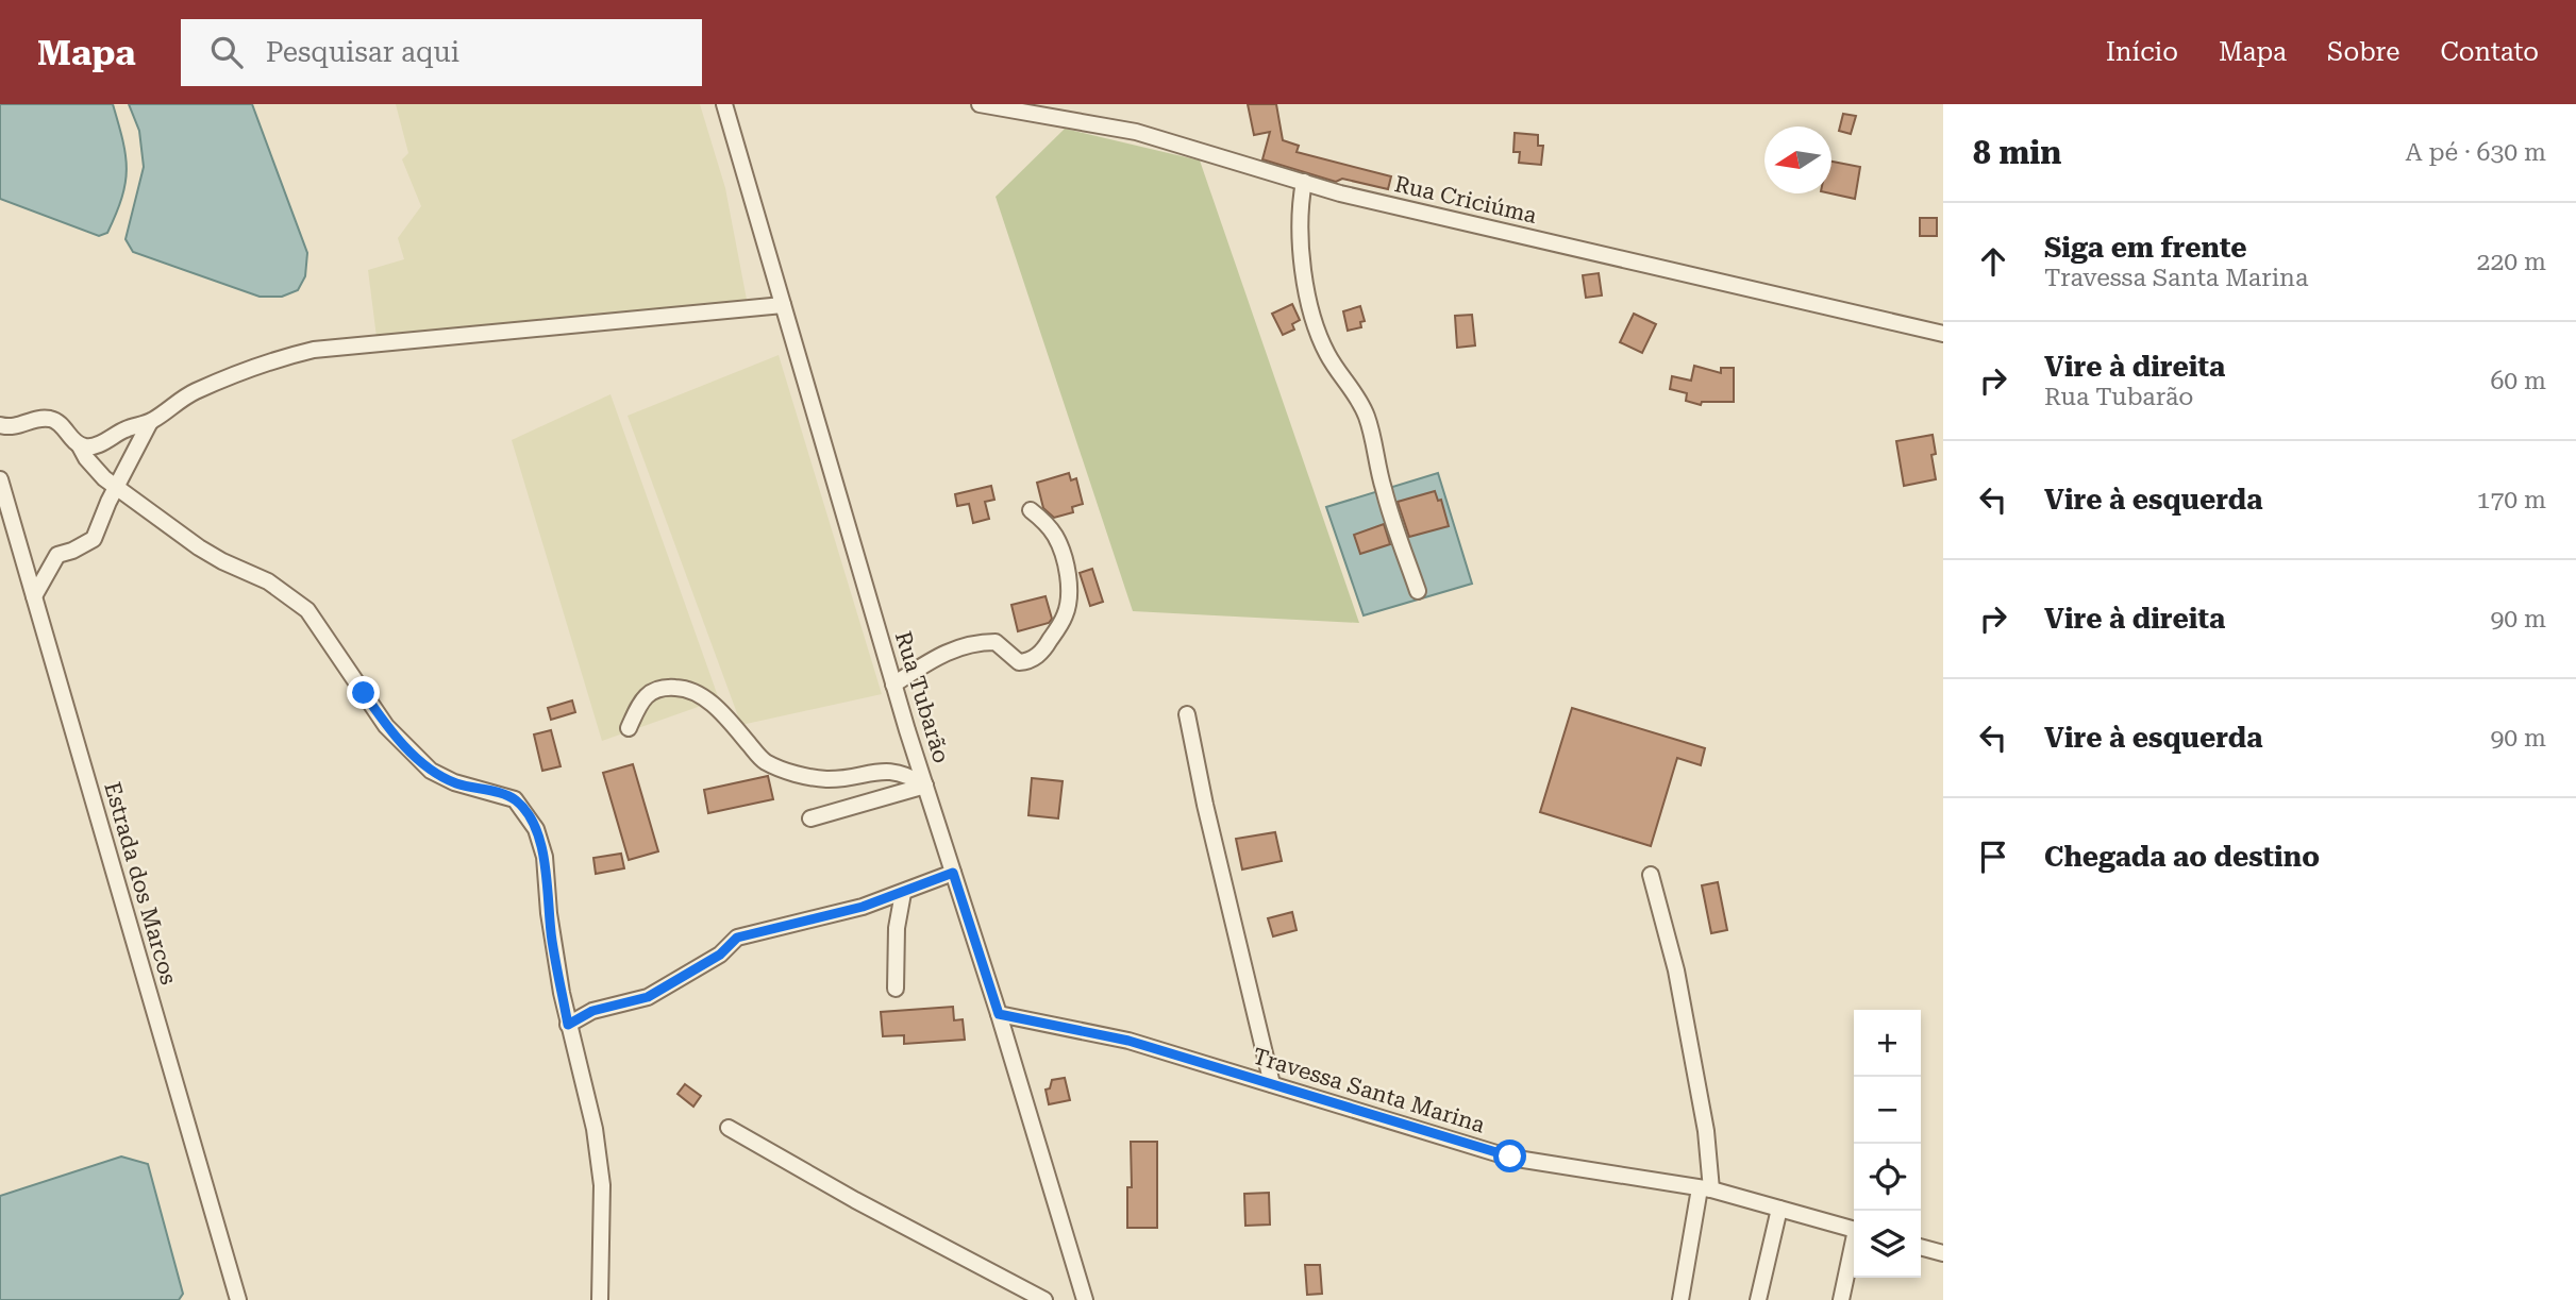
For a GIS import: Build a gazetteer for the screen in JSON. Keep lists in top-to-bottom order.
{
  "streets": {
    "street": [
      "Rua Criciúma",
      "Rua Tubarão",
      "Estrada dos Marcos",
      "Travessa Santa Marina"
    ]
  },
  "crossings": [
    ["Rua Tubarão", "Travessa Santa Marina"]
  ],
  "north": "left",
  "page": {
    "header": "Mapa",
    "search": "Pesquisar aqui",
    "nav": [
      "Início",
      "Mapa",
      "Sobre",
      "Contato"
    ],
    "heading": ["8 min", "A pé · 630 m"],
    "list": [
      ["Siga em frente", "Travessa Santa Marina", "220 m"],
      ["Vire à direita", "Rua Tubarão", "60 m"],
      ["Vire à esquerda", "170 m"],
      ["Vire à direita", "90 m"],
      ["Vire à esquerda", "90 m"],
      "Chegada ao destino"
    ],
    "map_buttons": ["+", "−"]
  }
}
